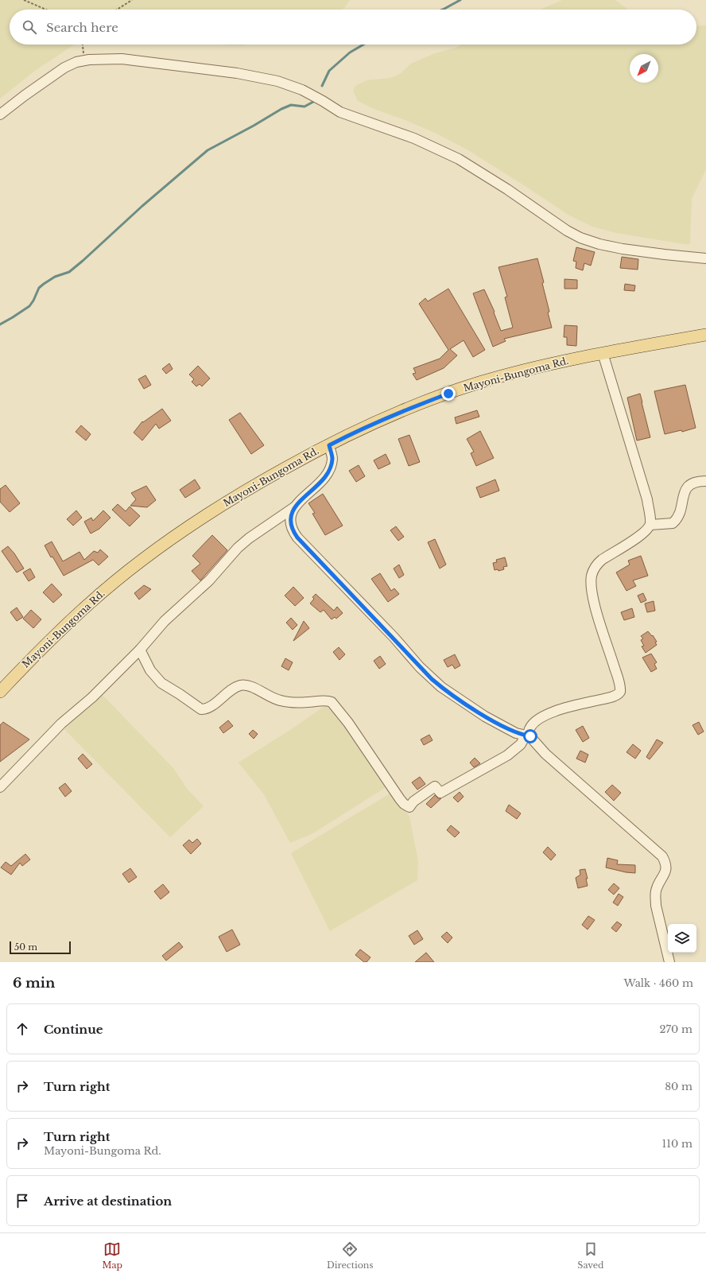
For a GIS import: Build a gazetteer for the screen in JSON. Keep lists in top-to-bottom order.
{
  "streets": {
    "main road": ["Mayoni-Bungoma Rd."]
  },
  "scale_bar": "50 m",
  "north": "bottom left",
  "page": {
    "search": "Search here",
    "scale": "50 m",
    "heading": ["6 min", "Walk · 460 m"],
    "list": [
      ["Continue", "270 m"],
      ["Turn right", "80 m"],
      ["Turn right", "Mayoni-Bungoma Rd.", "110 m"],
      "Arrive at destination"
    ],
    "nav": ["Map", "Directions", "Saved"]
  }
}
